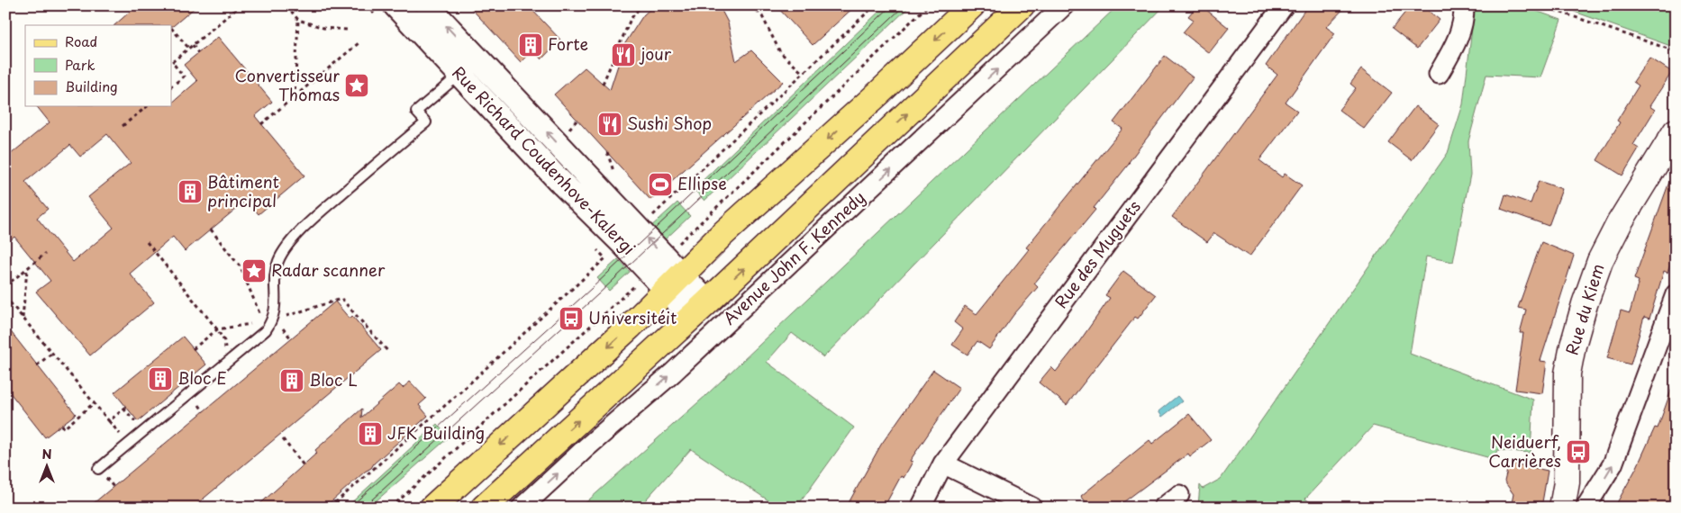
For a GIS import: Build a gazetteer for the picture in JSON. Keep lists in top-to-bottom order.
{
  "streets": {
    "main road": ["Avenue John F. Kennedy", "Rue du Kiem"],
    "street": ["Rue Richard Coudenhove-Kalergi", "Rue des Muguets"]
  },
  "crossings": [
    ["Rue Richard Coudenhove-Kalergi", "Avenue John F. Kennedy"]
  ],
  "places": {
    "building": [
      "Forte",
      "Bâtiment principal",
      "Bloc E",
      "Bloc L",
      "JFK Building"
    ],
    "restaurant": ["jour", "Sushi Shop"],
    "place": ["Convertisseur Thomas", "Radar scanner"],
    "sports": ["Ellipse"],
    "bus stop": ["Universitéit", "Neiduerf, Carrières"]
  },
  "legend": ["Road", "Park", "Building"],
  "north": "top"
}
